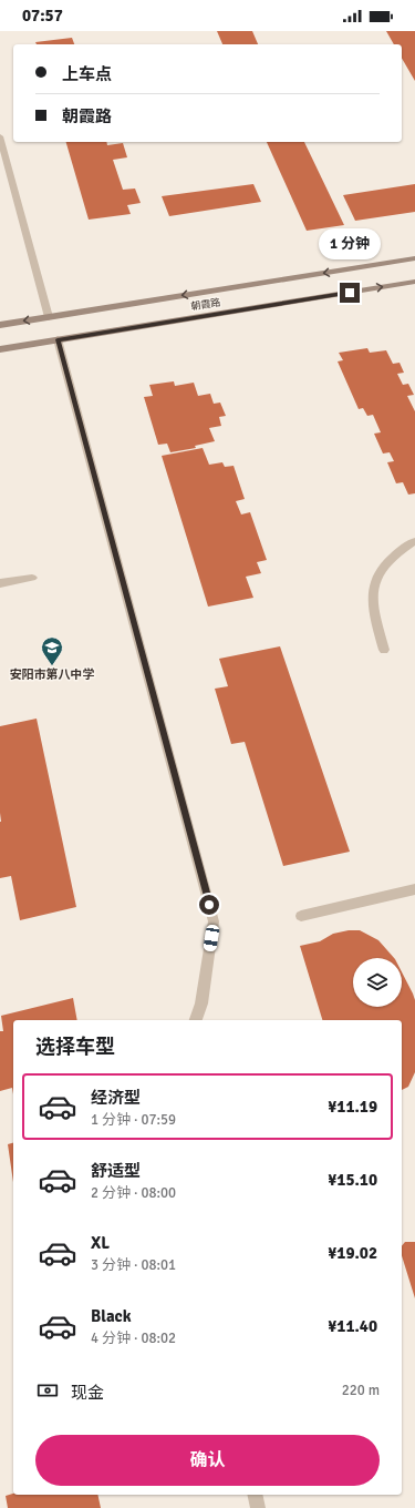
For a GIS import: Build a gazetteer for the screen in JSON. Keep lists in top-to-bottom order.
{
  "streets": {
    "street": ["朝霞路"]
  },
  "places": {
    "school or university": ["安阳市第八中学"]
  },
  "page": {
    "status": "07:57",
    "banner": ["上车点", "朝霞路"],
    "bubble": "1 分钟",
    "heading": "选择车型",
    "list": [
      {
        "name": "经济型",
        "note": "1 分钟 · 07:59",
        "value": "¥11.19"
      },
      {
        "name": "舒适型",
        "note": "2 分钟 · 08:00",
        "value": "¥15.10"
      },
      {
        "name": "XL",
        "note": "3 分钟 · 08:01",
        "value": "¥19.02"
      },
      {
        "name": "Black",
        "note": "4 分钟 · 08:02",
        "value": "¥11.40"
      }
    ],
    "pay": ["现金", "220 m"],
    "buttons": "确认"
  }
}
